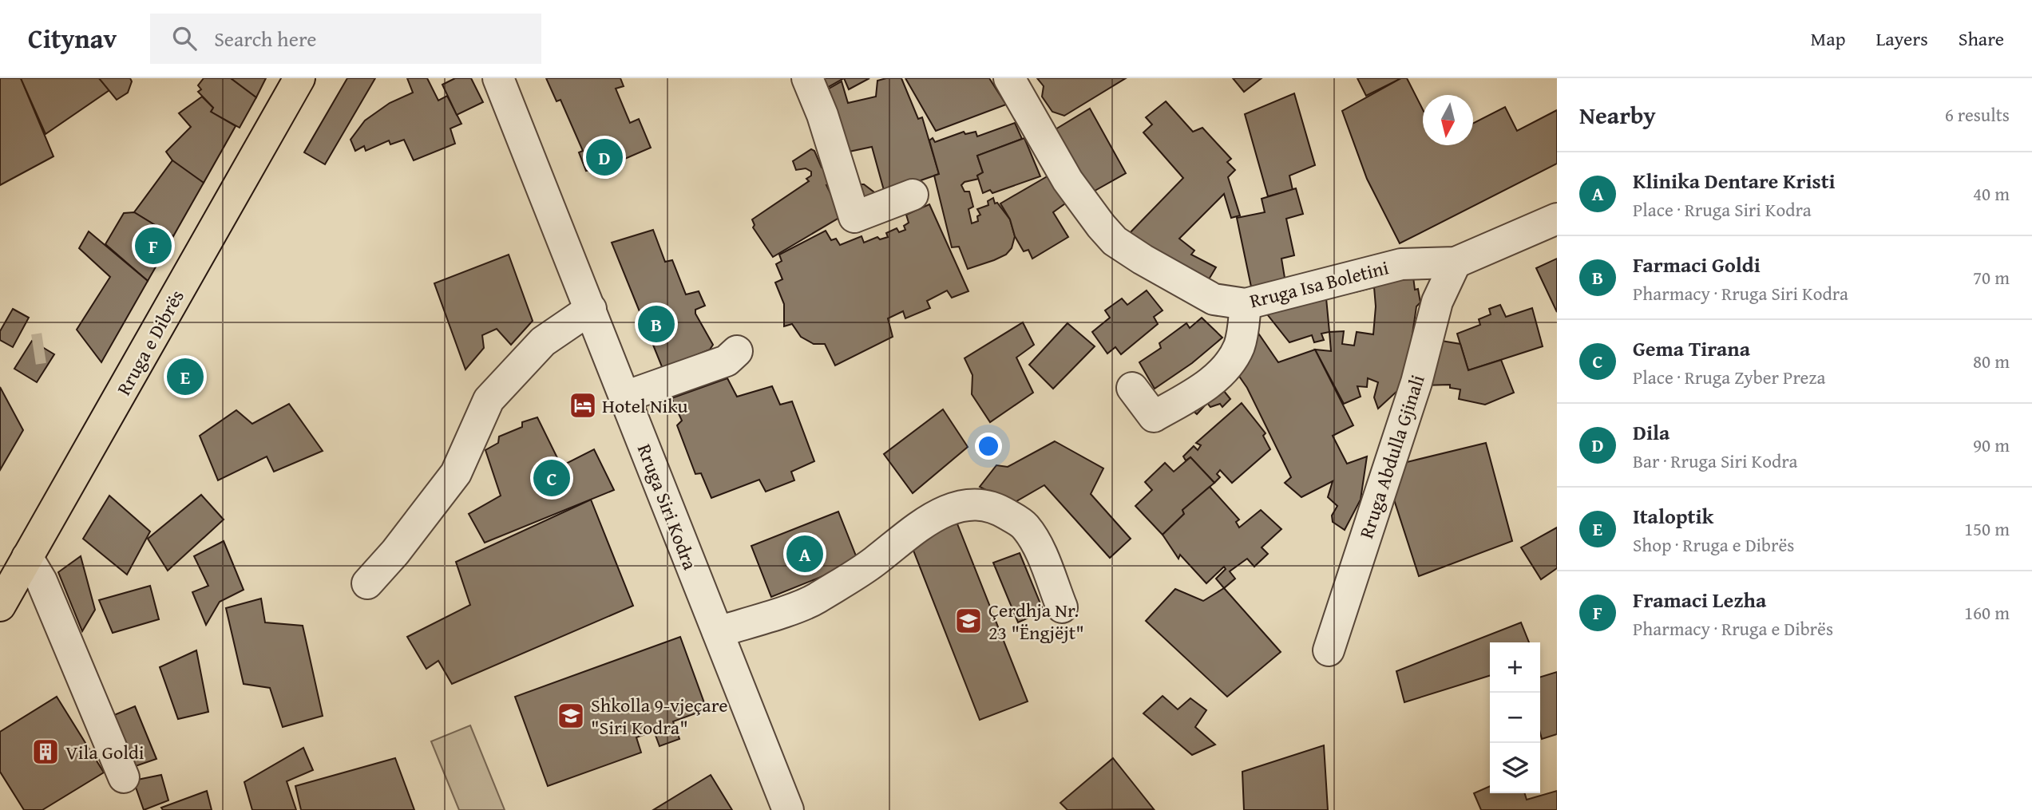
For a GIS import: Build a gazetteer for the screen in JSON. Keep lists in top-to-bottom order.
{
  "streets": {
    "main road": ["Rruga e Dibrës"],
    "street": ["Rruga Isa Boletini", "Rruga Abdulla Gjinali", "Rruga Siri Kodra"]
  },
  "crossings": [
    ["Rruga Isa Boletini", "Rruga Abdulla Gjinali"]
  ],
  "places": {
    "hotel": ["Hotel Niku"],
    "school or university": ["Çerdhja Nr. 23 \"Ëngjëjt\"", "Shkolla 9-vjeçare \"Siri Kodra\""],
    "building": ["Vila Goldi"]
  },
  "north": "bottom",
  "page": {
    "header": "Citynav",
    "search": "Search here",
    "nav": ["Map", "Layers", "Share"],
    "heading": ["Nearby", "6 results"],
    "pins": [
      "D",
      "F",
      "B",
      "E",
      "C",
      "A"
    ],
    "list": [
      {
        "mark": "A",
        "name": "Klinika Dentare Kristi",
        "note": "Place · Rruga Siri Kodra",
        "value": "40 m"
      },
      {
        "mark": "B",
        "name": "Farmaci Goldi",
        "note": "Pharmacy · Rruga Siri Kodra",
        "value": "70 m"
      },
      {
        "mark": "C",
        "name": "Gema Tirana",
        "note": "Place · Rruga Zyber Preza",
        "value": "80 m"
      },
      {
        "mark": "D",
        "name": "Dila",
        "note": "Bar · Rruga Siri Kodra",
        "value": "90 m"
      },
      {
        "mark": "E",
        "name": "Italoptik",
        "note": "Shop · Rruga e Dibrës",
        "value": "150 m"
      },
      {
        "mark": "F",
        "name": "Framaci Lezha",
        "note": "Pharmacy · Rruga e Dibrës",
        "value": "160 m"
      }
    ],
    "map_buttons": ["+", "−"]
  }
}
